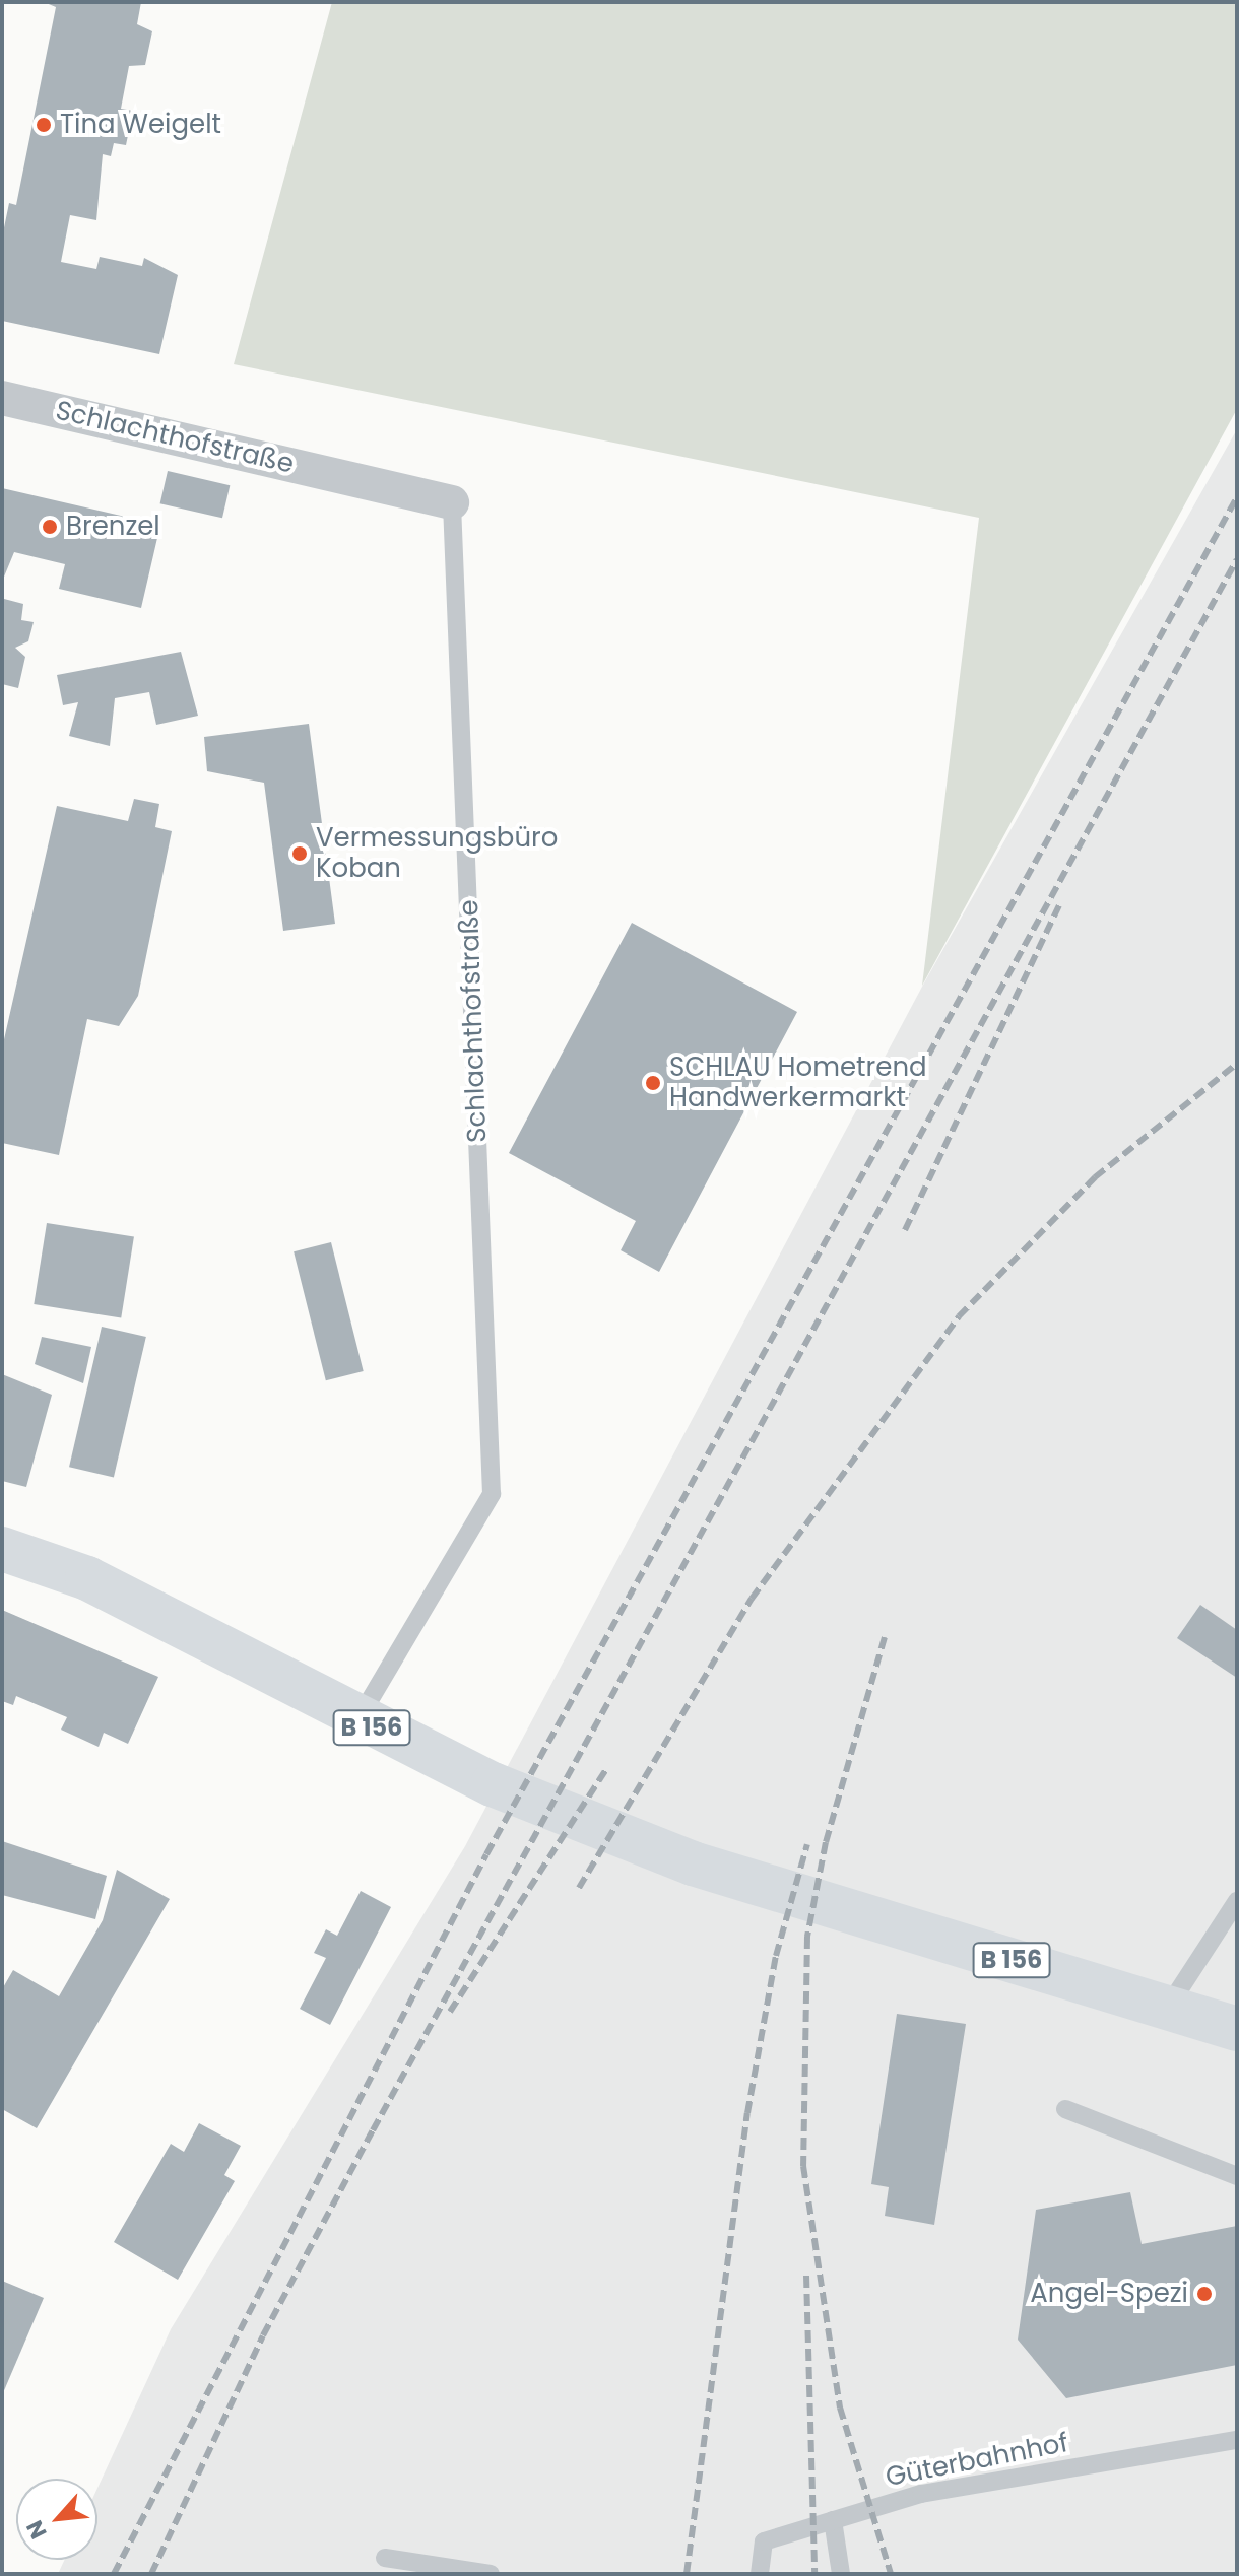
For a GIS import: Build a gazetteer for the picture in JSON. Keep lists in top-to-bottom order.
{
  "streets": {
    "main road": ["B 156"],
    "street": ["Schlachthofstraße"],
    "lane": ["Güterbahnhof"]
  },
  "crossings": [
    ["Schlachthofstraße", "B 156"]
  ],
  "places": [
    "Tina Weigelt",
    "Brenzel",
    "Vermessungsbüro Koban",
    "SCHLAU Hometrend Handwerkermarkt",
    "Angel-Spezi"
  ],
  "north": "bottom left"
}
